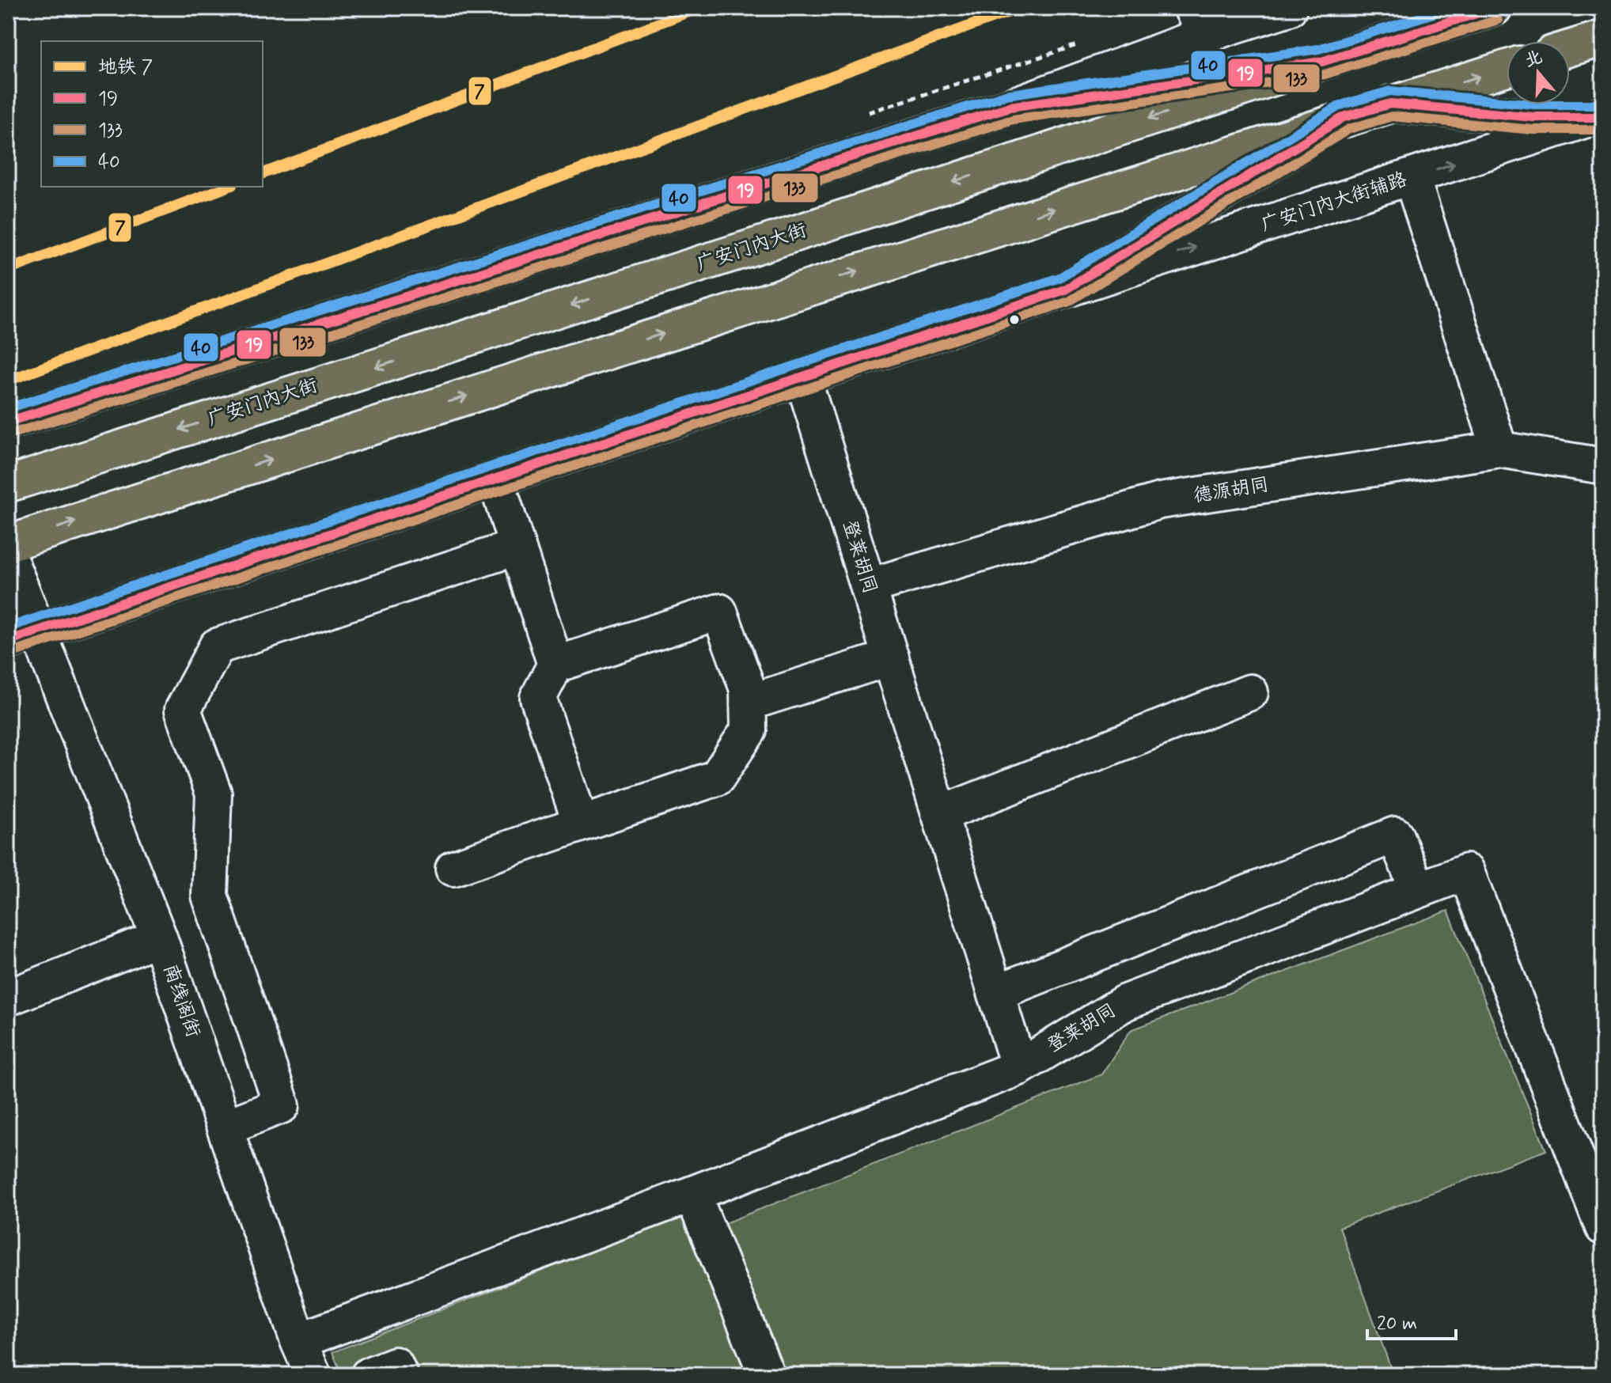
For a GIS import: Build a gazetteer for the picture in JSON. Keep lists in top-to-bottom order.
{
  "streets": {
    "main road": ["广安门内大街"],
    "street": [
      "广安门内大街辅路",
      "德源胡同",
      "登莱胡同",
      "南线阁街"
    ]
  },
  "crossings": [
    ["德源胡同", "登莱胡同"]
  ],
  "lines": [
    "metro line 7",
    "transit line 19",
    "transit line 40",
    "transit line 133"
  ],
  "legend": [
    "地铁 7",
    "19",
    "133",
    "40"
  ],
  "scale_bar": "20 m",
  "north": "top"
}
